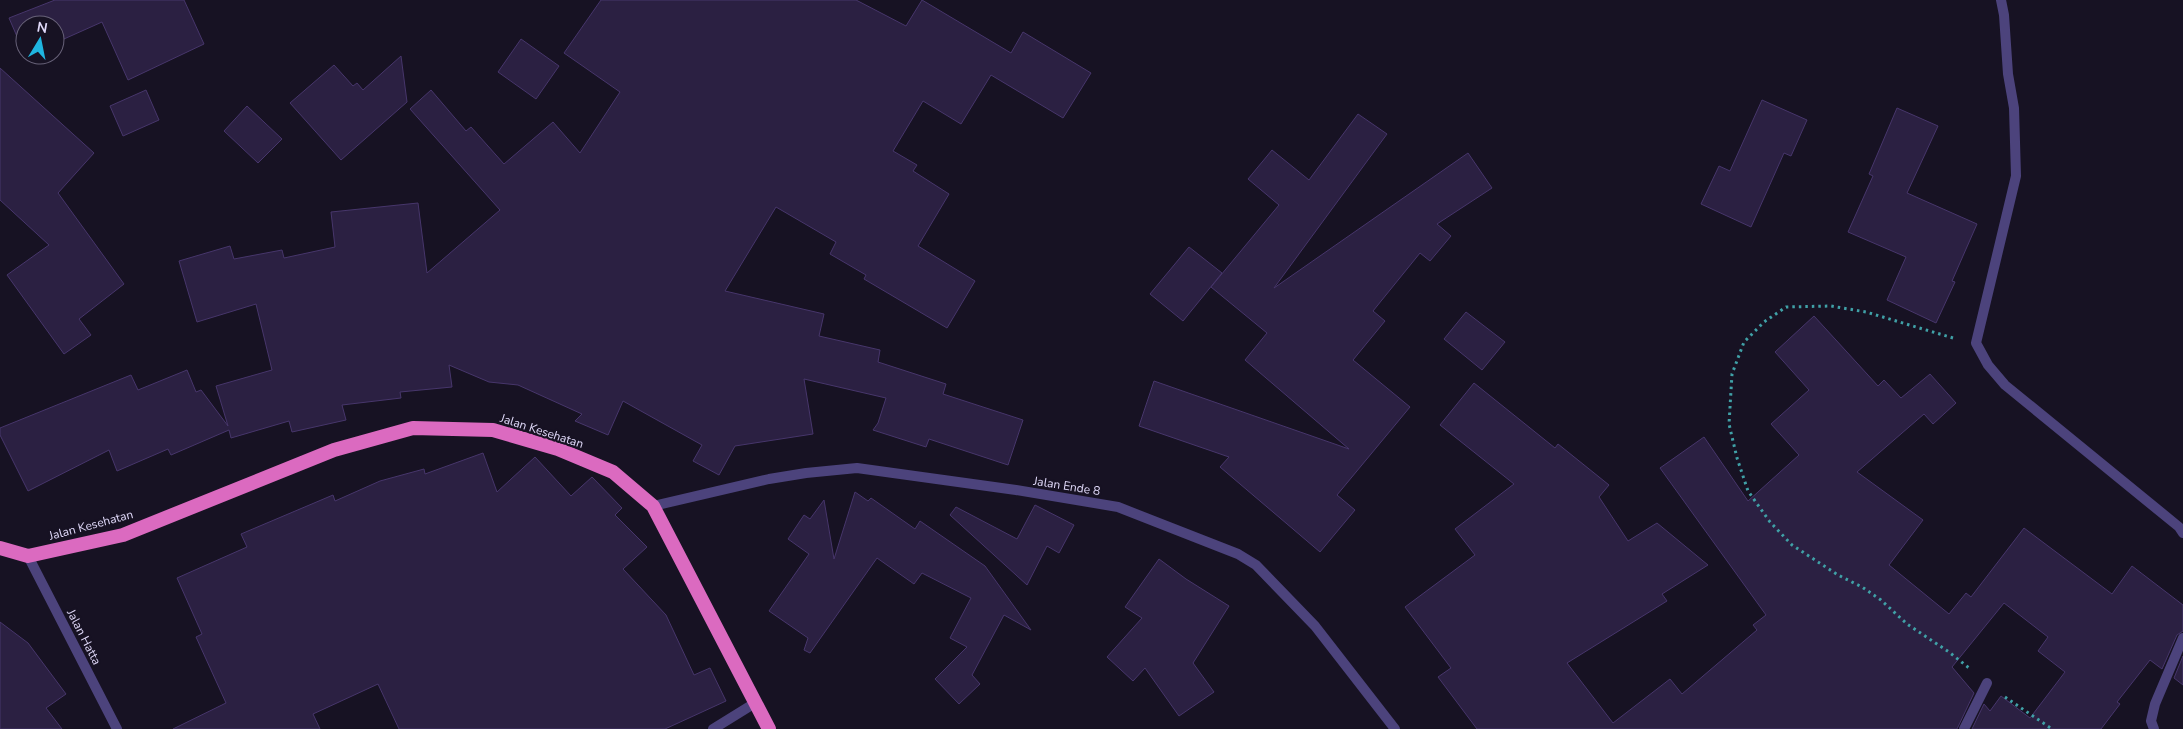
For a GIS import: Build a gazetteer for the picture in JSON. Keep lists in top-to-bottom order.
{
  "streets": {
    "highway": ["Jalan Kesehatan"],
    "street": ["Jalan Ende 8", "Jalan Hatta"]
  },
  "crossings": [
    ["Jalan Kesehatan", "Jalan Ende 8"],
    ["Jalan Kesehatan", "Jalan Hatta"]
  ],
  "north": "top"
}
